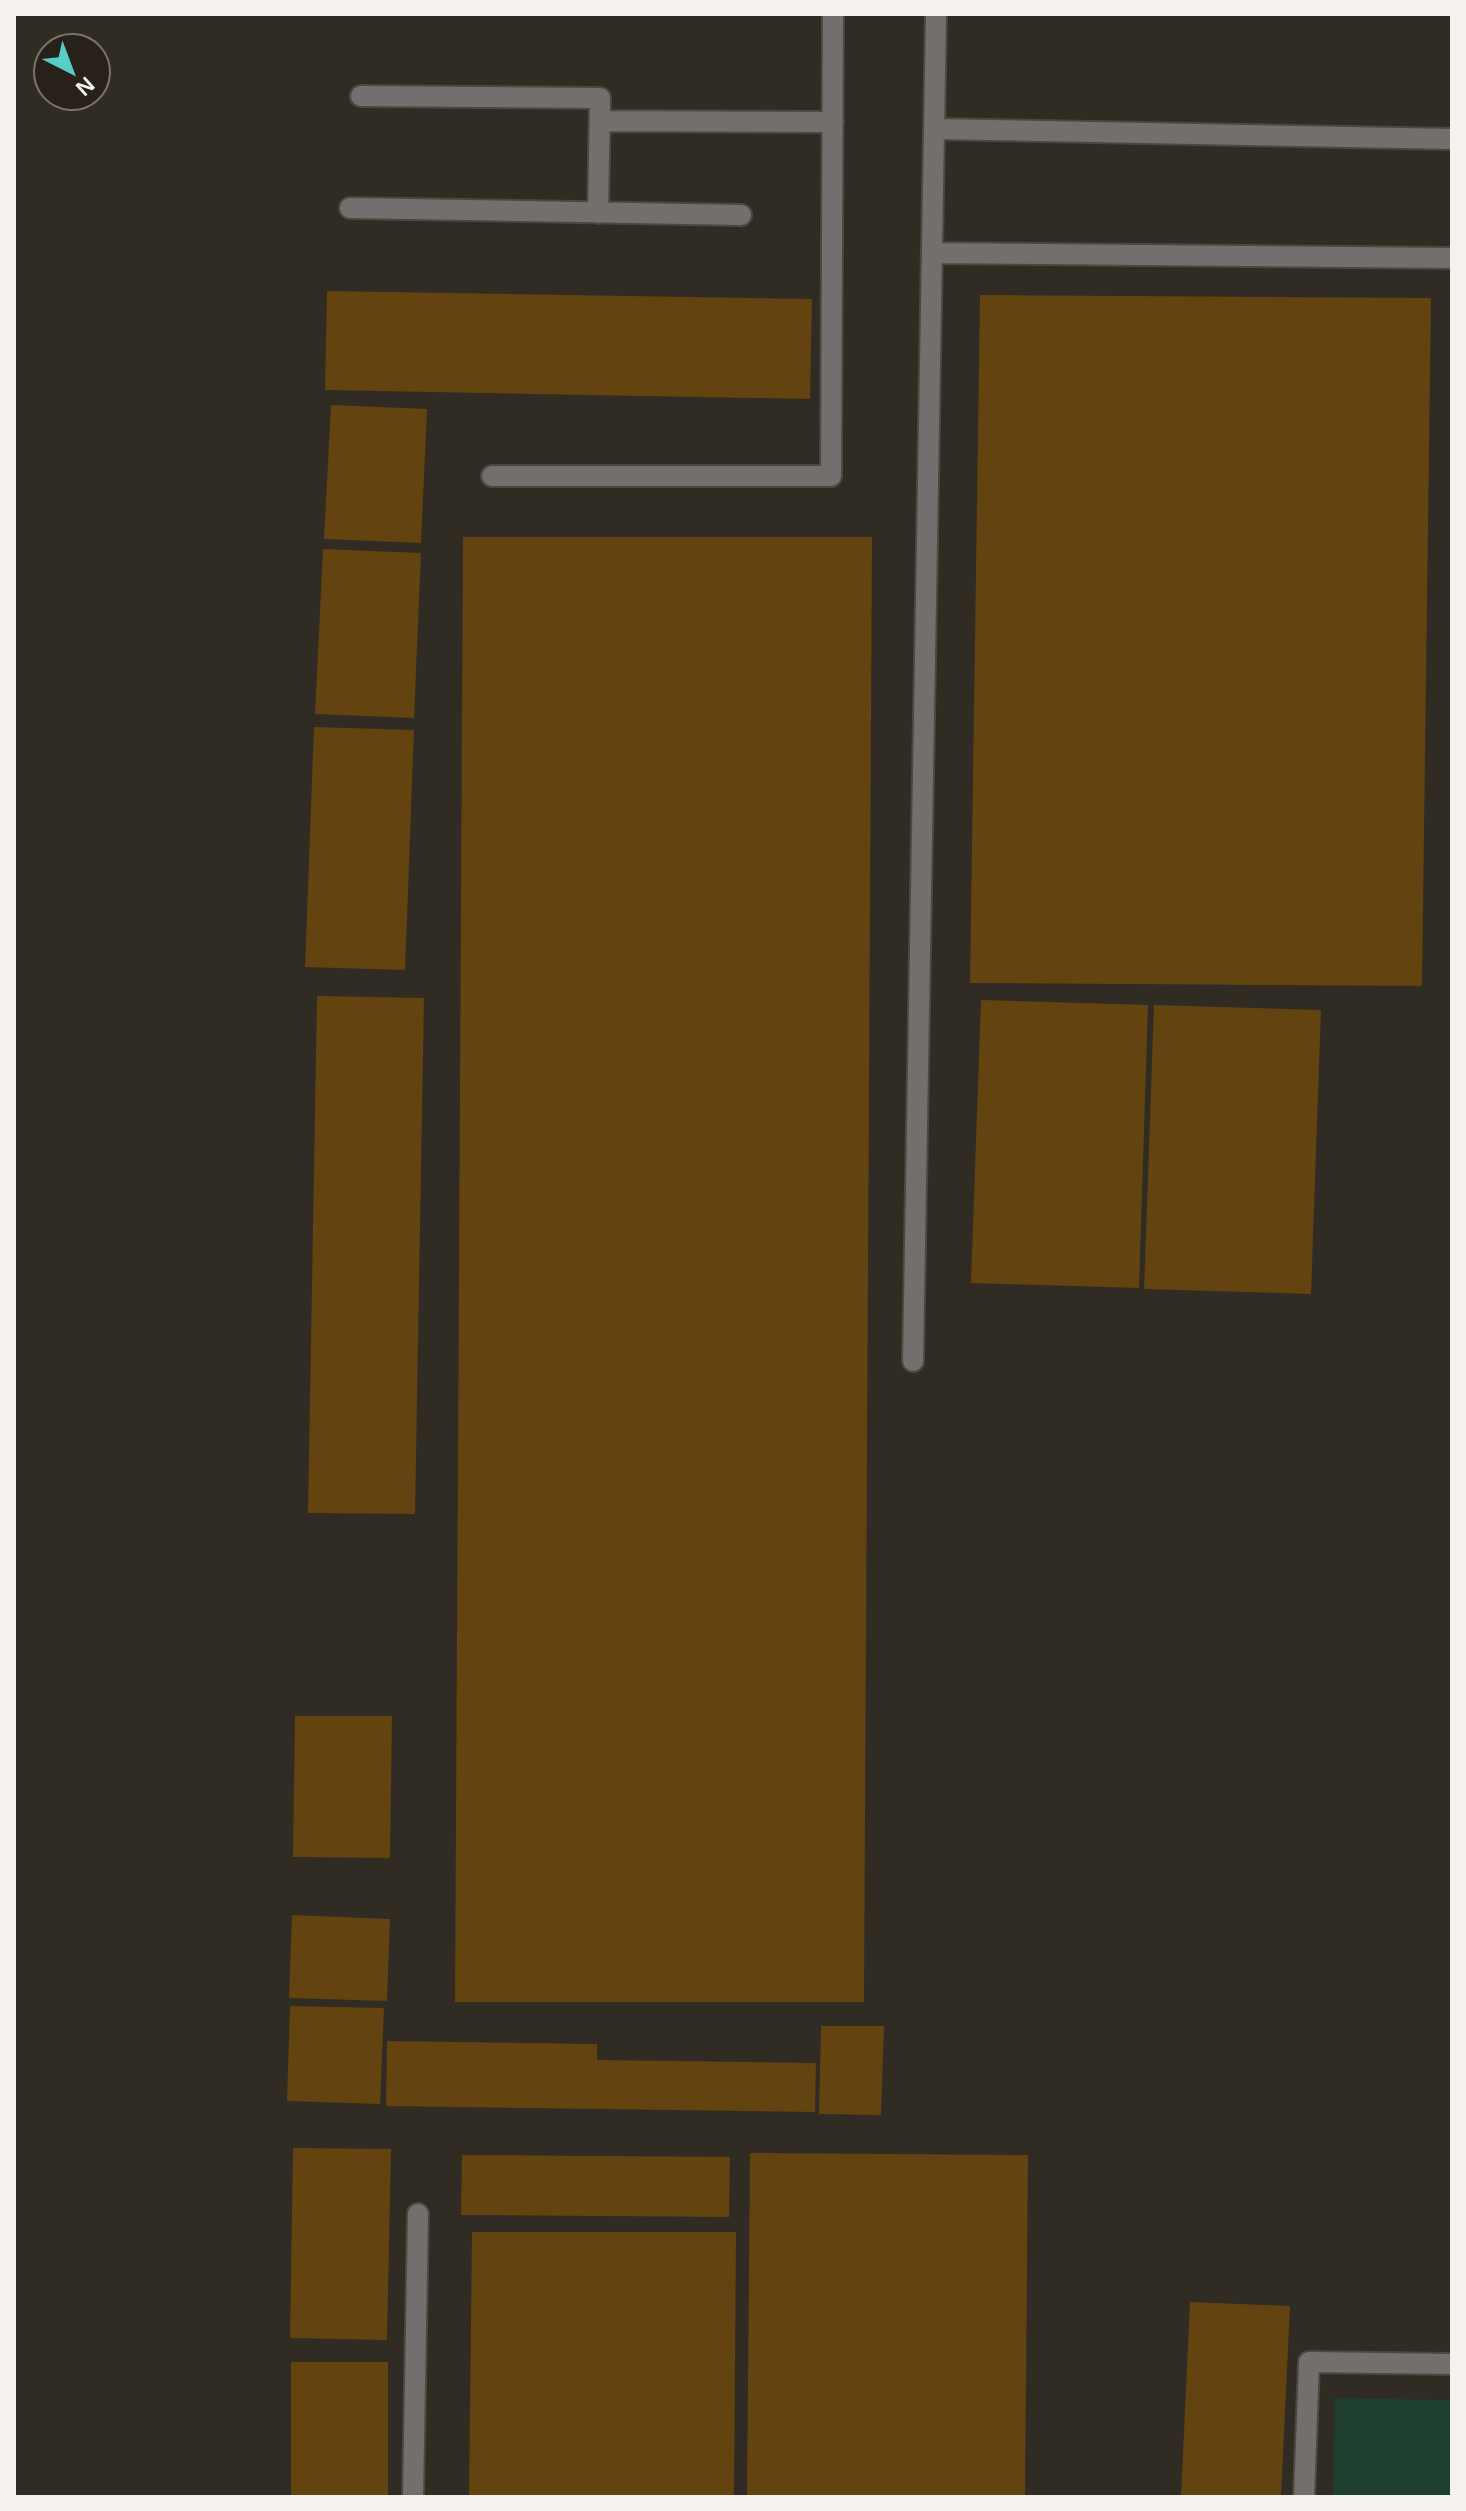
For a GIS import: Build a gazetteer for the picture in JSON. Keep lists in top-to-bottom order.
{
  "north": "bottom right"
}
